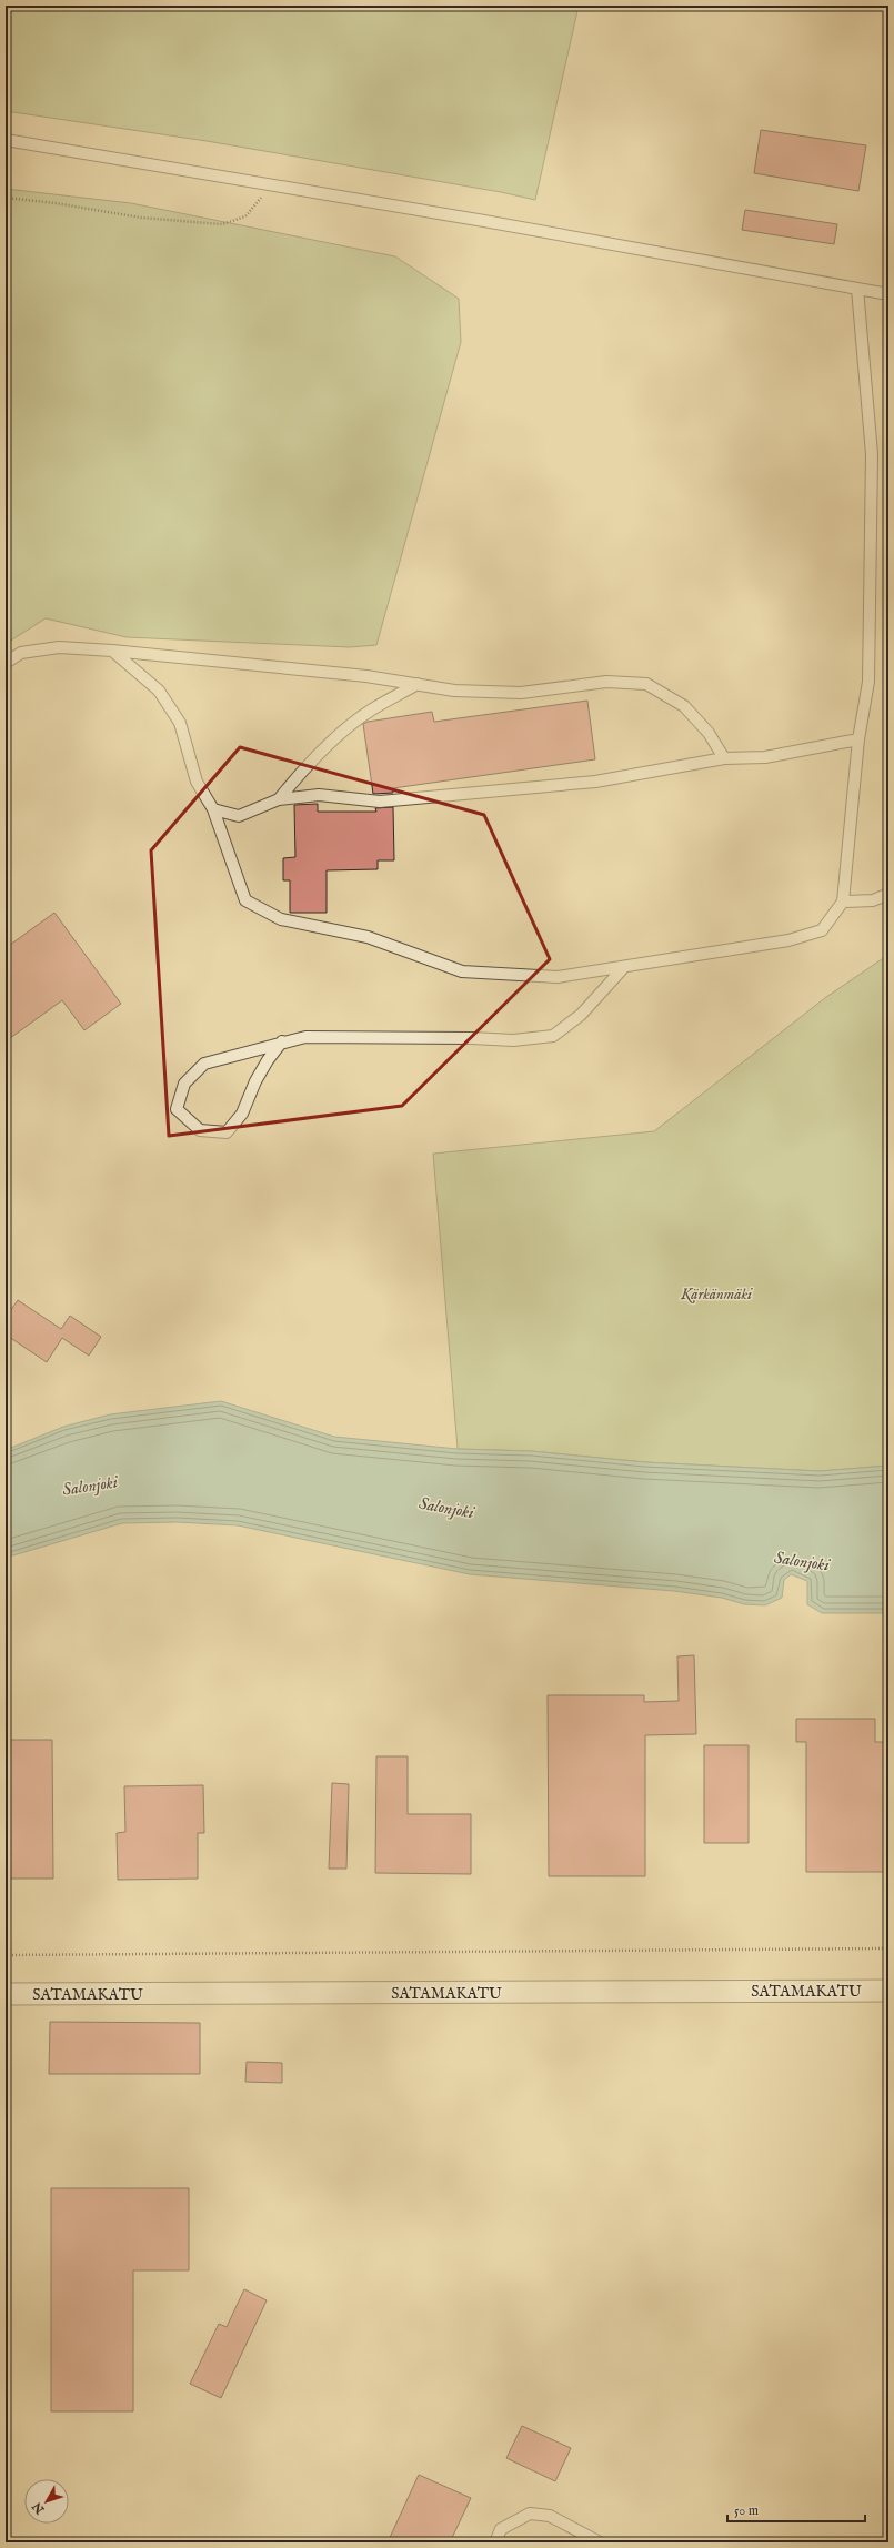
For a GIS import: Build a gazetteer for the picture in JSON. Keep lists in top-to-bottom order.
{
  "streets": {
    "street": ["SATAMAKATU"]
  },
  "water": ["Salonjoki"],
  "parks": ["Kärkänmäki"],
  "scale_bar": "50 m",
  "north": "bottom left"
}
